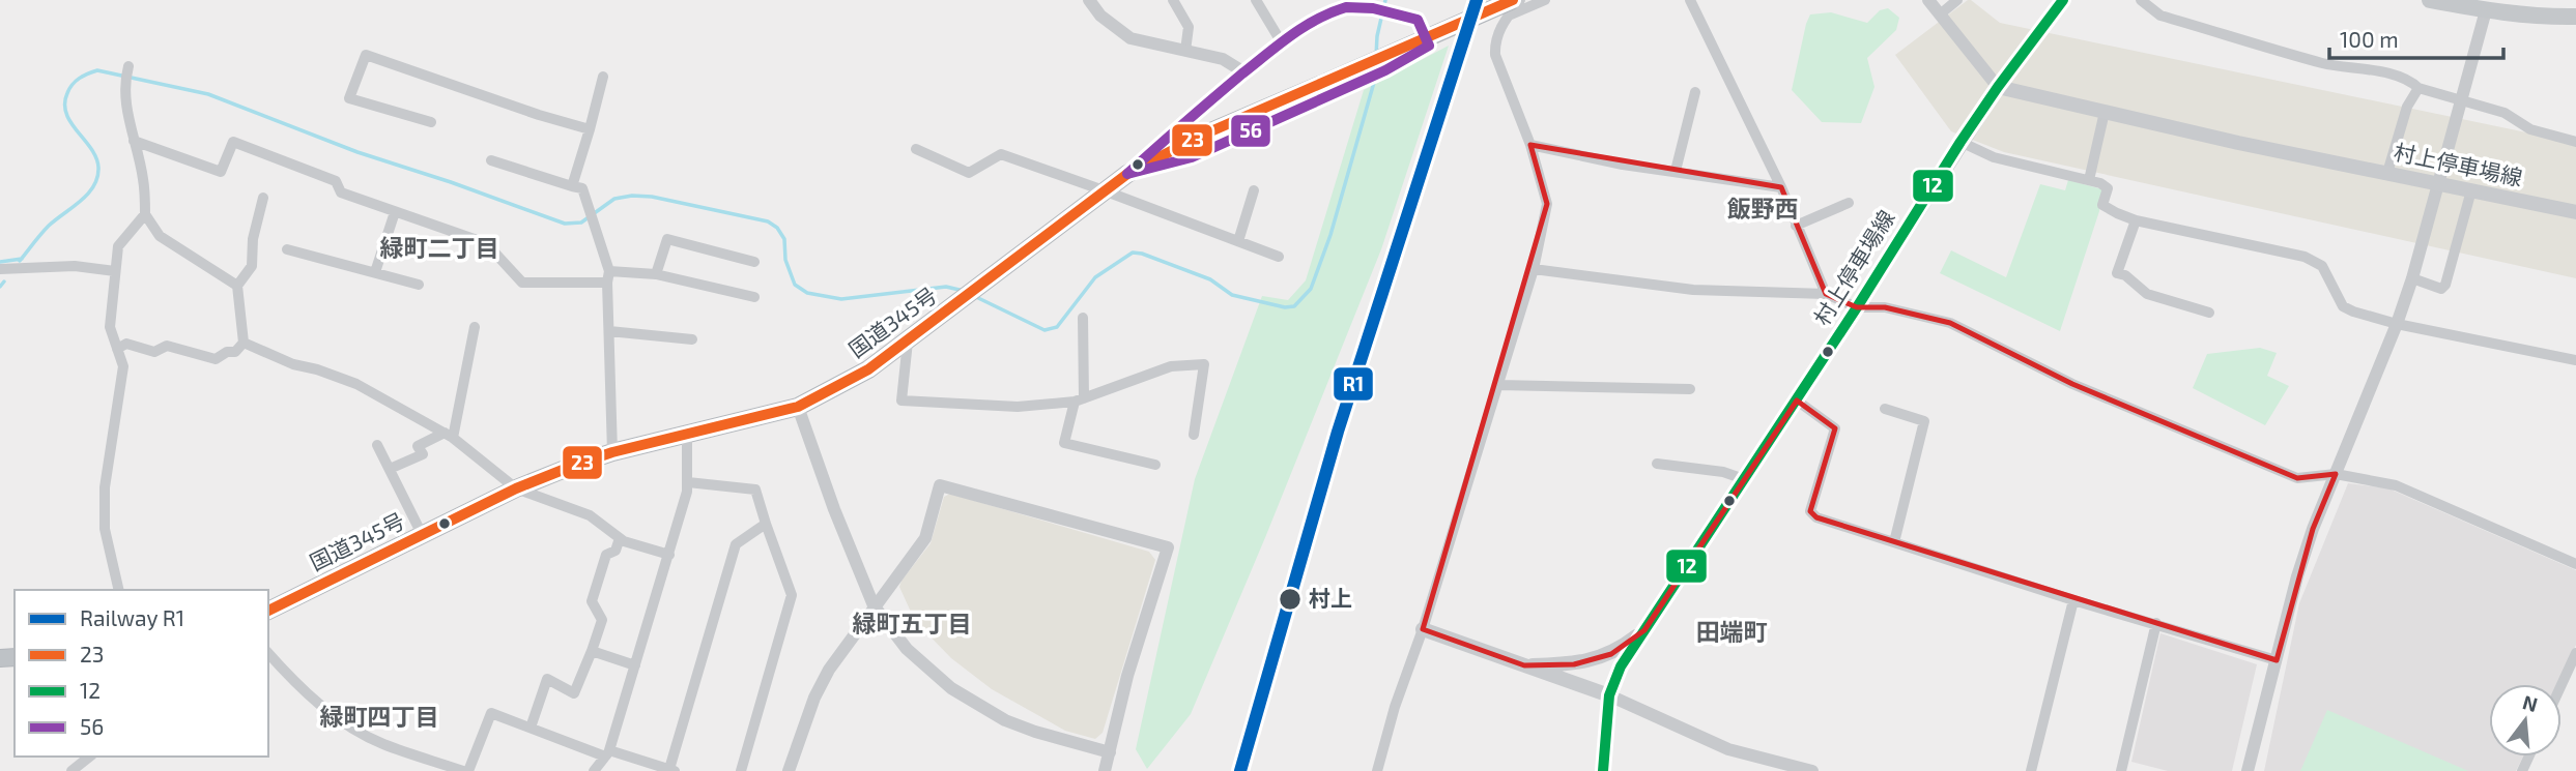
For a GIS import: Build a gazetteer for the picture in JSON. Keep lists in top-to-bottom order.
{
  "streets": {
    "highway": ["国道345号"],
    "main road": ["村上停車場線"]
  },
  "districts": [
    "飯野西",
    "緑町二丁目",
    "緑町五丁目",
    "田端町",
    "緑町四丁目"
  ],
  "places": ["村上"],
  "lines": [
    "rail line R1",
    "transit line 23",
    "transit line 12",
    "transit line 56"
  ],
  "legend": [
    "Railway R1",
    "23",
    "12",
    "56"
  ],
  "scale_bar": "100 m",
  "north": "top"
}
